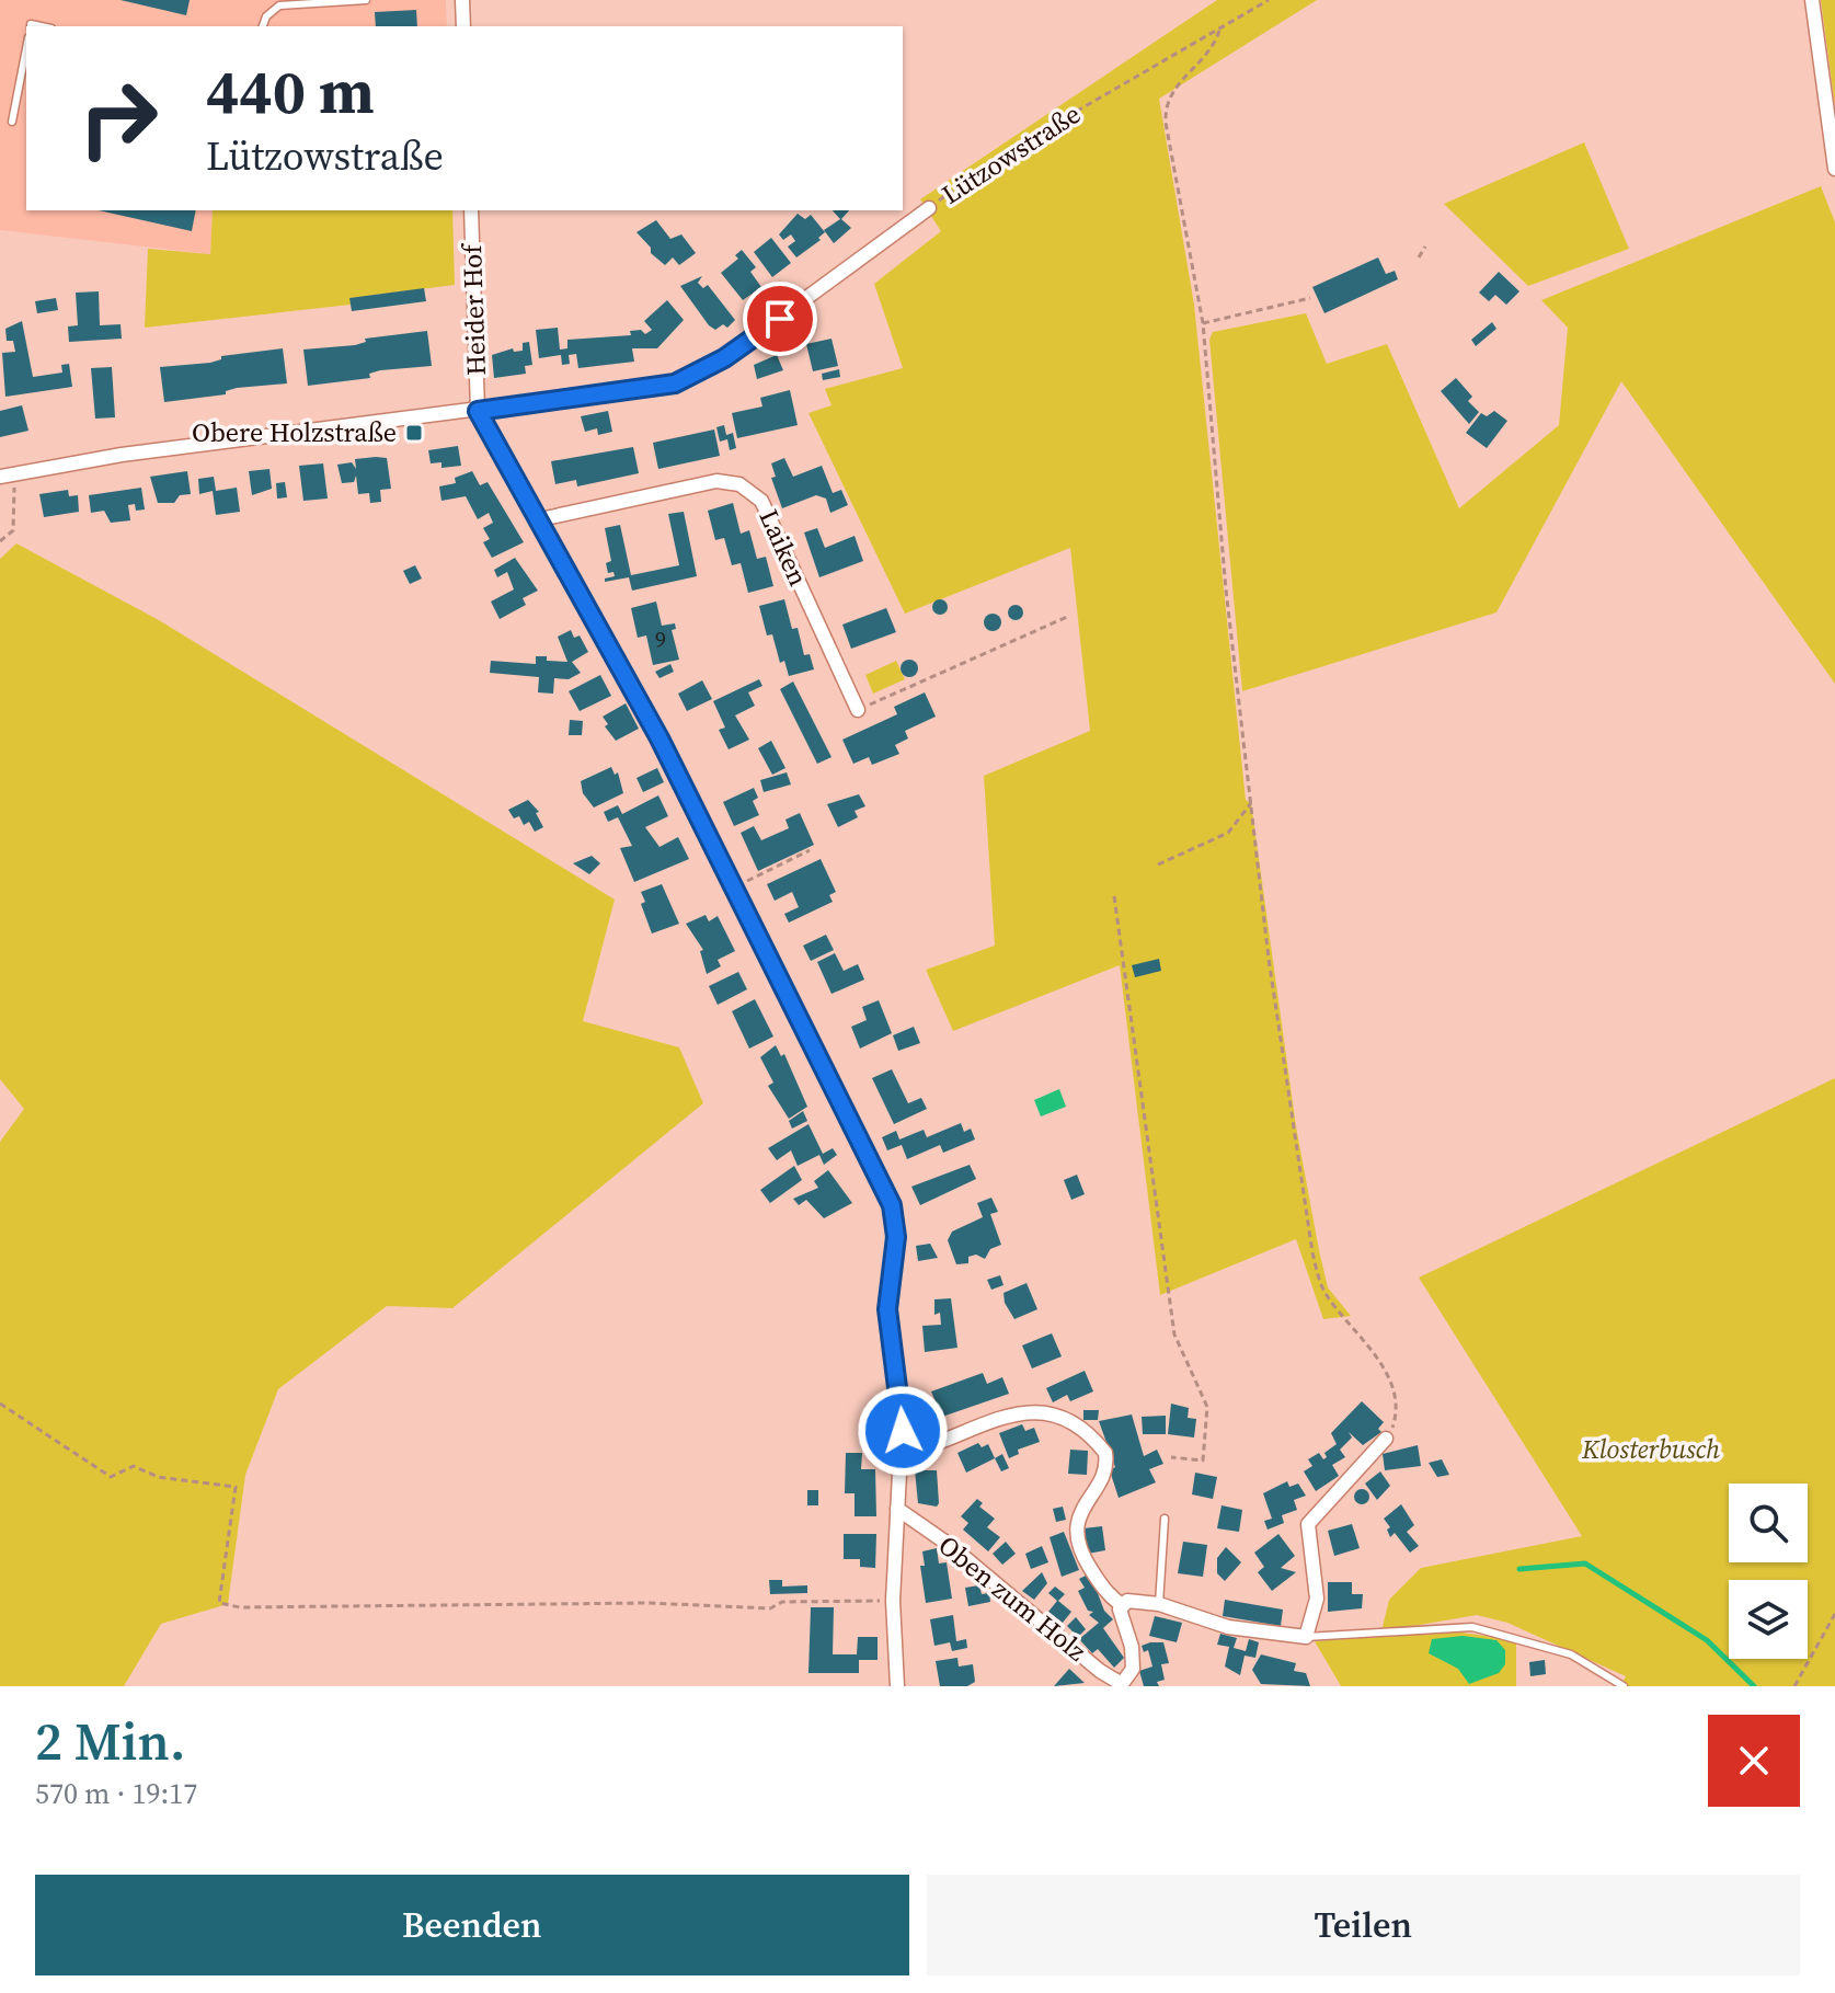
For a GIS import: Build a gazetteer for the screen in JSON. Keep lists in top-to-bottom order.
{
  "streets": {
    "street": [
      "Lützowstraße",
      "Heider Hof",
      "Laiken",
      "Oben zum Holz"
    ]
  },
  "crossings": [
    ["Lützowstraße", "Heider Hof"]
  ],
  "parks": ["Klosterbusch"],
  "places": {
    "transit": ["Obere Holzstraße"]
  },
  "house_numbers": ["9"],
  "page": {
    "turn": ["440 m", "Lützowstraße"],
    "heading": ["2 Min.", "570 m · 19:17"],
    "buttons": ["Beenden", "Teilen"]
  }
}
